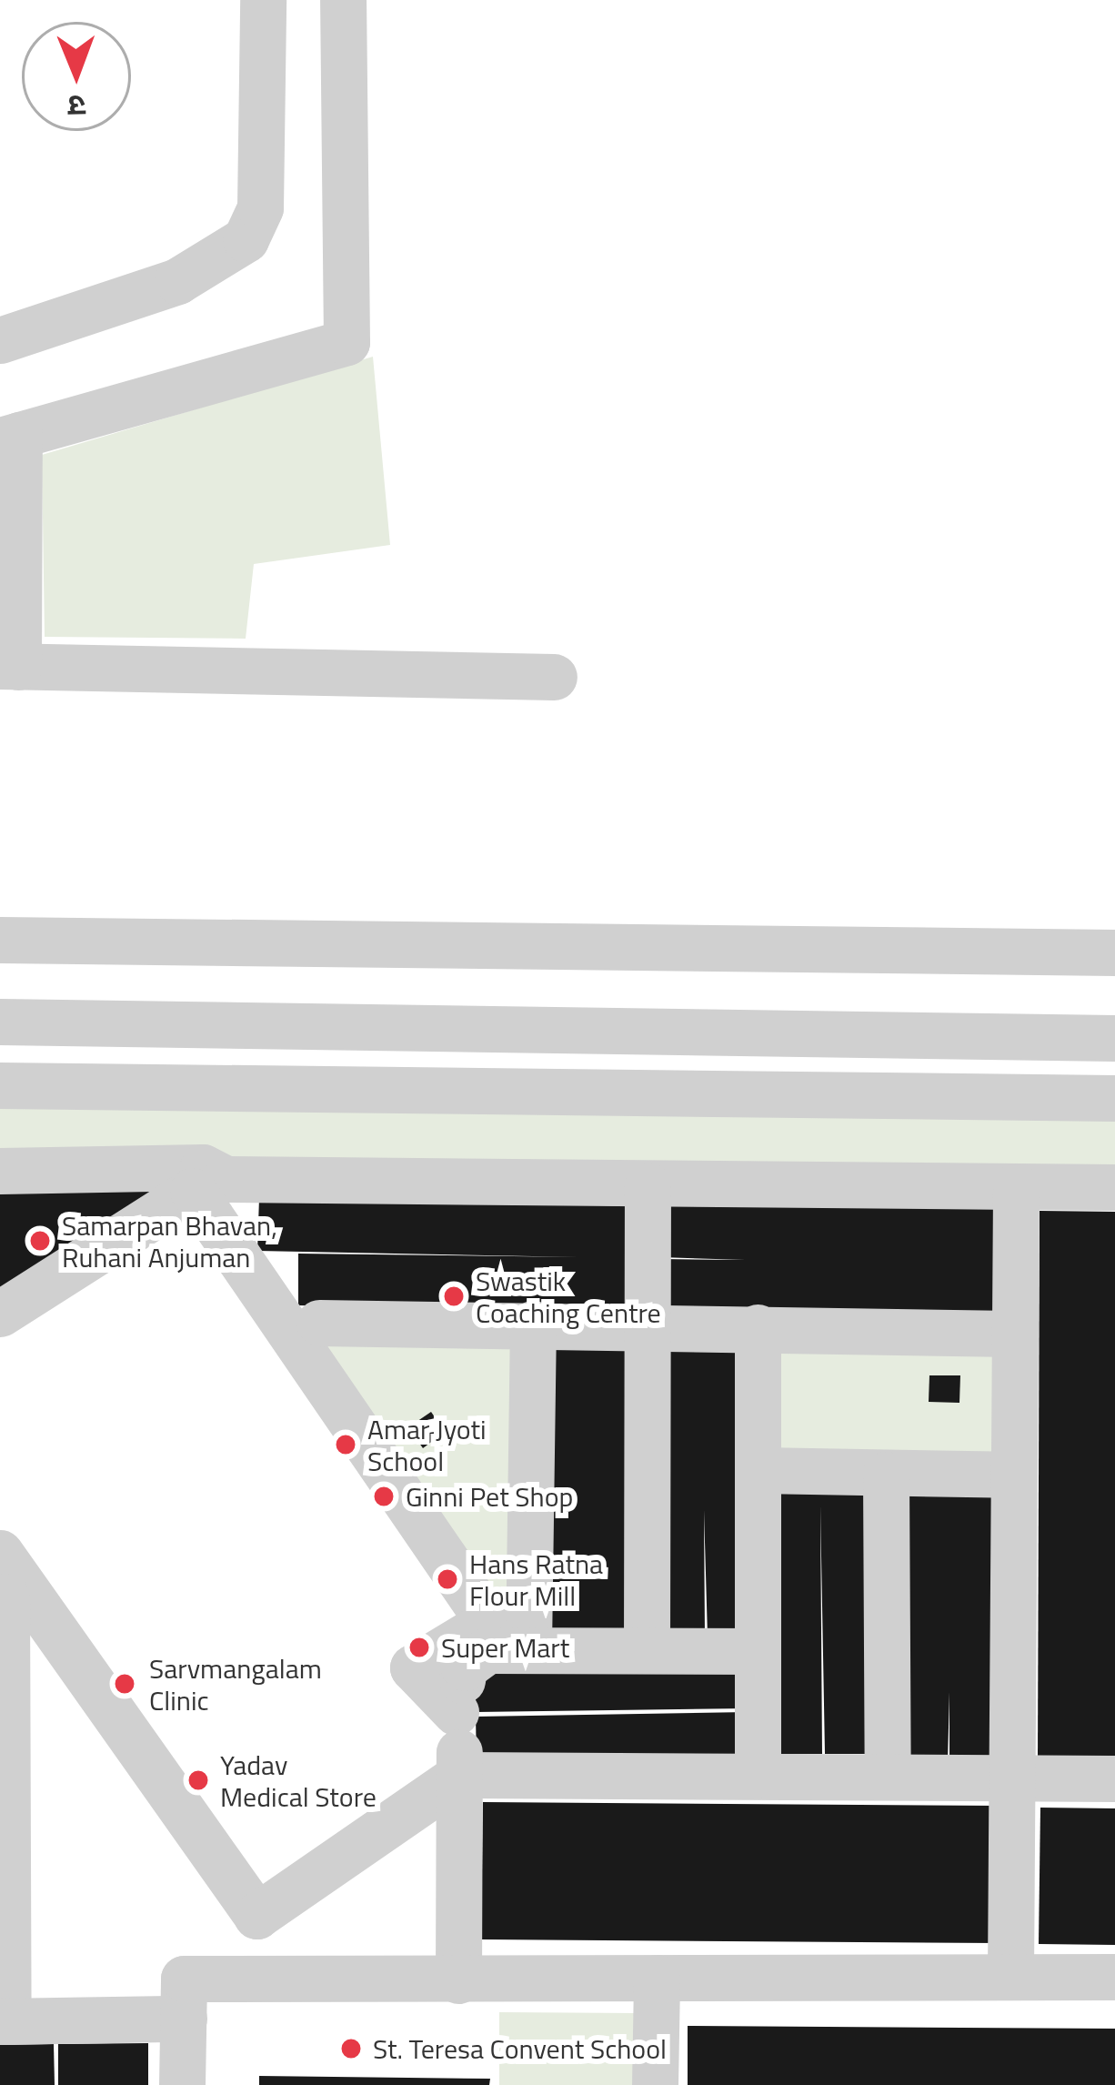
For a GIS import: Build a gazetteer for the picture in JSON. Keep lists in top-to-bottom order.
{
  "places": [
    "Samarpan Bhavan, Ruhani Anjuman",
    "Swastik Coaching Centre",
    "Amar Jyoti School",
    "Ginni Pet Shop",
    "Hans Ratna Flour Mill",
    "Super Mart",
    "Sarvmangalam Clinic",
    "Yadav Medical Store",
    "St. Teresa Convent School"
  ],
  "north": "bottom"
}
